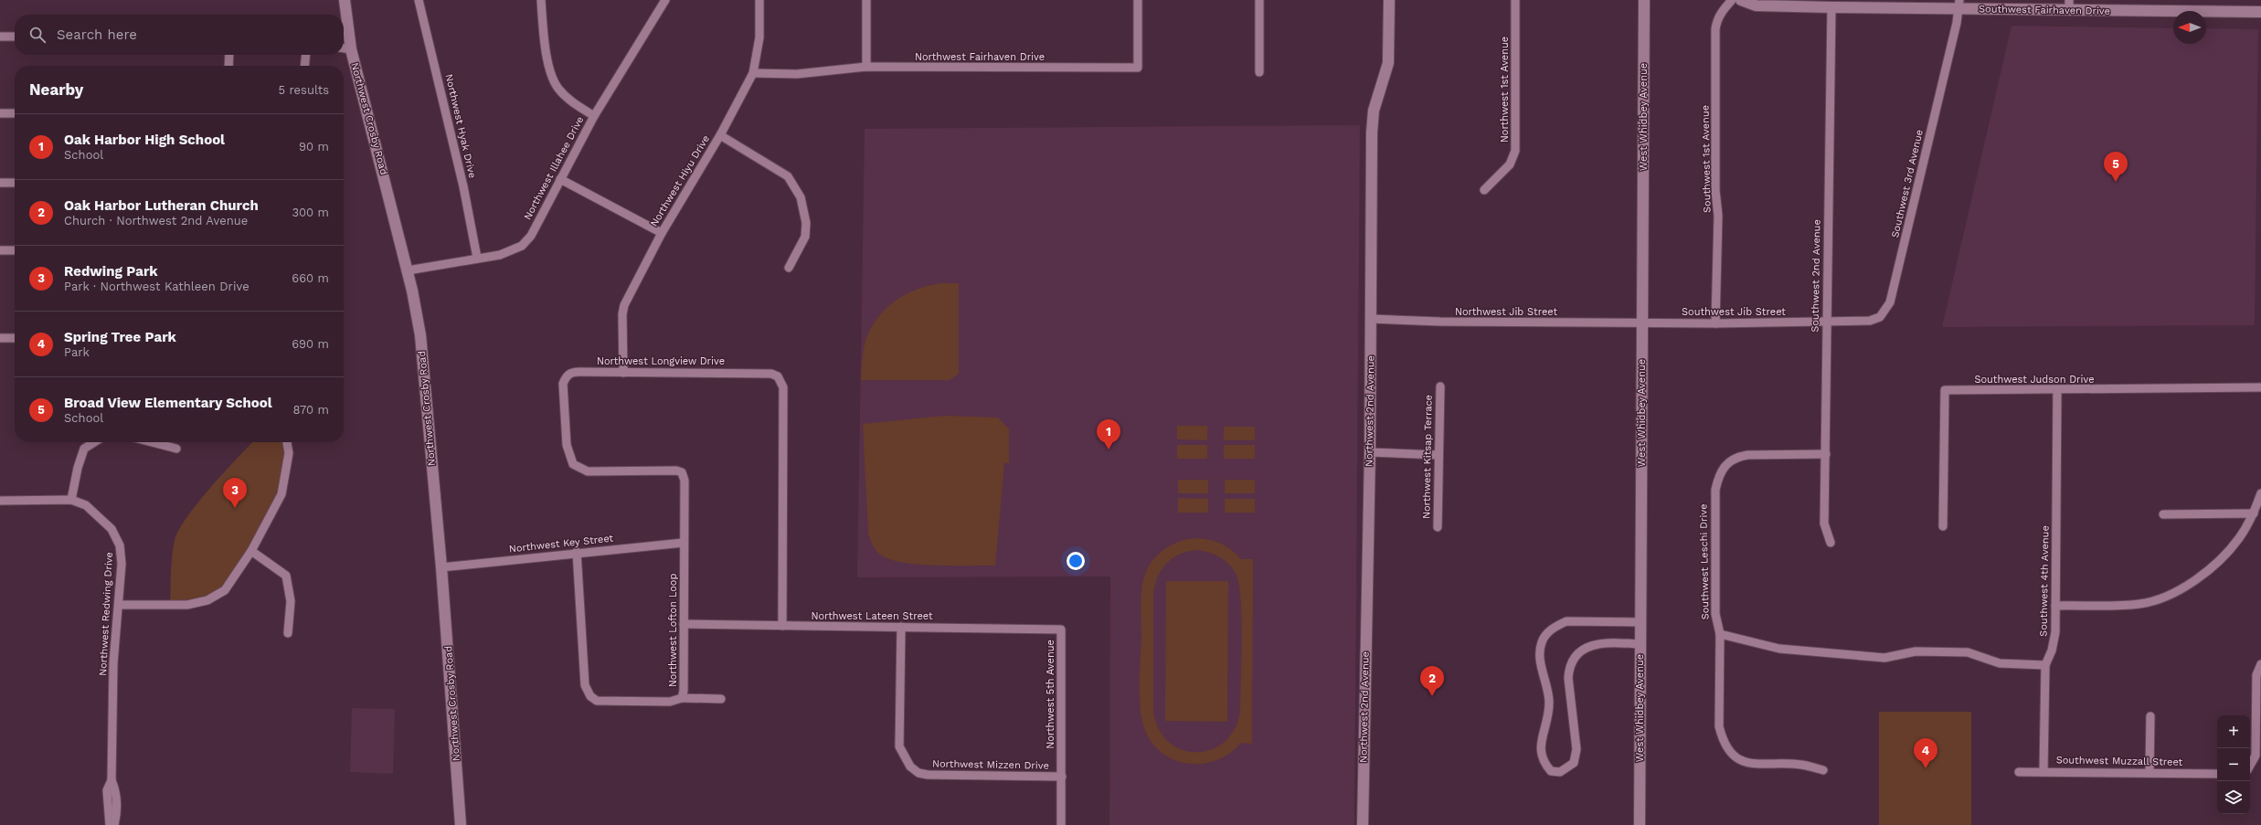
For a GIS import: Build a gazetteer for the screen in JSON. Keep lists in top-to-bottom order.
{
  "streets": {
    "street": [
      "Southwest Fairhaven Drive",
      "Northwest Fairhaven Drive",
      "Northwest 1st Avenue",
      "West Whidbey Avenue",
      "Northwest Crosby Road",
      "Northwest Hyak Drive",
      "Southwest 1st Avenue",
      "Northwest Illahee Drive",
      "Northwest Hiyu Drive",
      "Southwest 3rd Avenue",
      "Southwest 2nd Avenue",
      "Northwest Jib Street",
      "Southwest Jib Street",
      "Northwest Longview Drive",
      "Southwest Judson Drive",
      "Northwest 2nd Avenue",
      "Northwest Kitsap Terrace",
      "Northwest Key Street",
      "Southwest Leschi Drive",
      "Southwest 4th Avenue",
      "Northwest Redwing Drive",
      "Northwest Lateen Street",
      "Northwest Lofton Loop",
      "Northwest 5th Avenue",
      "Southwest Muzzall Street",
      "Northwest Mizzen Drive"
    ]
  },
  "crossings": [
    ["Southwest Fairhaven Drive", "Southwest 3rd Avenue"],
    ["Southwest Fairhaven Drive", "Southwest 2nd Avenue"],
    ["Northwest Fairhaven Drive", "Northwest Hiyu Drive"],
    ["West Whidbey Avenue", "Northwest Jib Street"],
    ["West Whidbey Avenue", "Southwest Jib Street"],
    ["Northwest Crosby Road", "Northwest Illahee Drive"],
    ["Northwest Crosby Road", "Northwest Key Street"],
    ["Northwest Hyak Drive", "Northwest Illahee Drive"],
    ["Southwest 1st Avenue", "Southwest Jib Street"],
    ["Northwest Hiyu Drive", "Northwest Longview Drive"],
    ["Southwest 3rd Avenue", "Southwest 2nd Avenue"],
    ["Southwest 3rd Avenue", "Southwest Jib Street"],
    ["Southwest 2nd Avenue", "Southwest Jib Street"],
    ["Southwest 2nd Avenue", "Southwest Leschi Drive"],
    ["Northwest Jib Street", "Southwest Jib Street"],
    ["Northwest Jib Street", "Northwest 2nd Avenue"],
    ["Northwest Longview Drive", "Northwest Key Street"],
    ["Northwest Longview Drive", "Northwest Lateen Street"],
    ["Northwest Longview Drive", "Northwest Lofton Loop"],
    ["Southwest Judson Drive", "Southwest 4th Avenue"],
    ["Northwest Key Street", "Northwest Lofton Loop"],
    ["Southwest 4th Avenue", "Southwest Muzzall Street"],
    ["Northwest Lateen Street", "Northwest Lofton Loop"],
    ["Northwest Lateen Street", "Northwest 5th Avenue"],
    ["Northwest Lateen Street", "Northwest Mizzen Drive"],
    ["Northwest 5th Avenue", "Northwest Mizzen Drive"]
  ],
  "north": "left",
  "page": {
    "search": "Search here",
    "heading": ["Nearby", "5 results"],
    "list": [
      {
        "mark": "1",
        "name": "Oak Harbor High School",
        "note": "School",
        "value": "90 m"
      },
      {
        "mark": "2",
        "name": "Oak Harbor Lutheran Church",
        "note": "Church · Northwest 2nd Avenue",
        "value": "300 m"
      },
      {
        "mark": "3",
        "name": "Redwing Park",
        "note": "Park · Northwest Kathleen Drive",
        "value": "660 m"
      },
      {
        "mark": "4",
        "name": "Spring Tree Park",
        "note": "Park",
        "value": "690 m"
      },
      {
        "mark": "5",
        "name": "Broad View Elementary School",
        "note": "School",
        "value": "870 m"
      }
    ],
    "pins": [
      "5",
      "1",
      "3",
      "2",
      "4"
    ],
    "map_buttons": ["+", "−"]
  }
}
